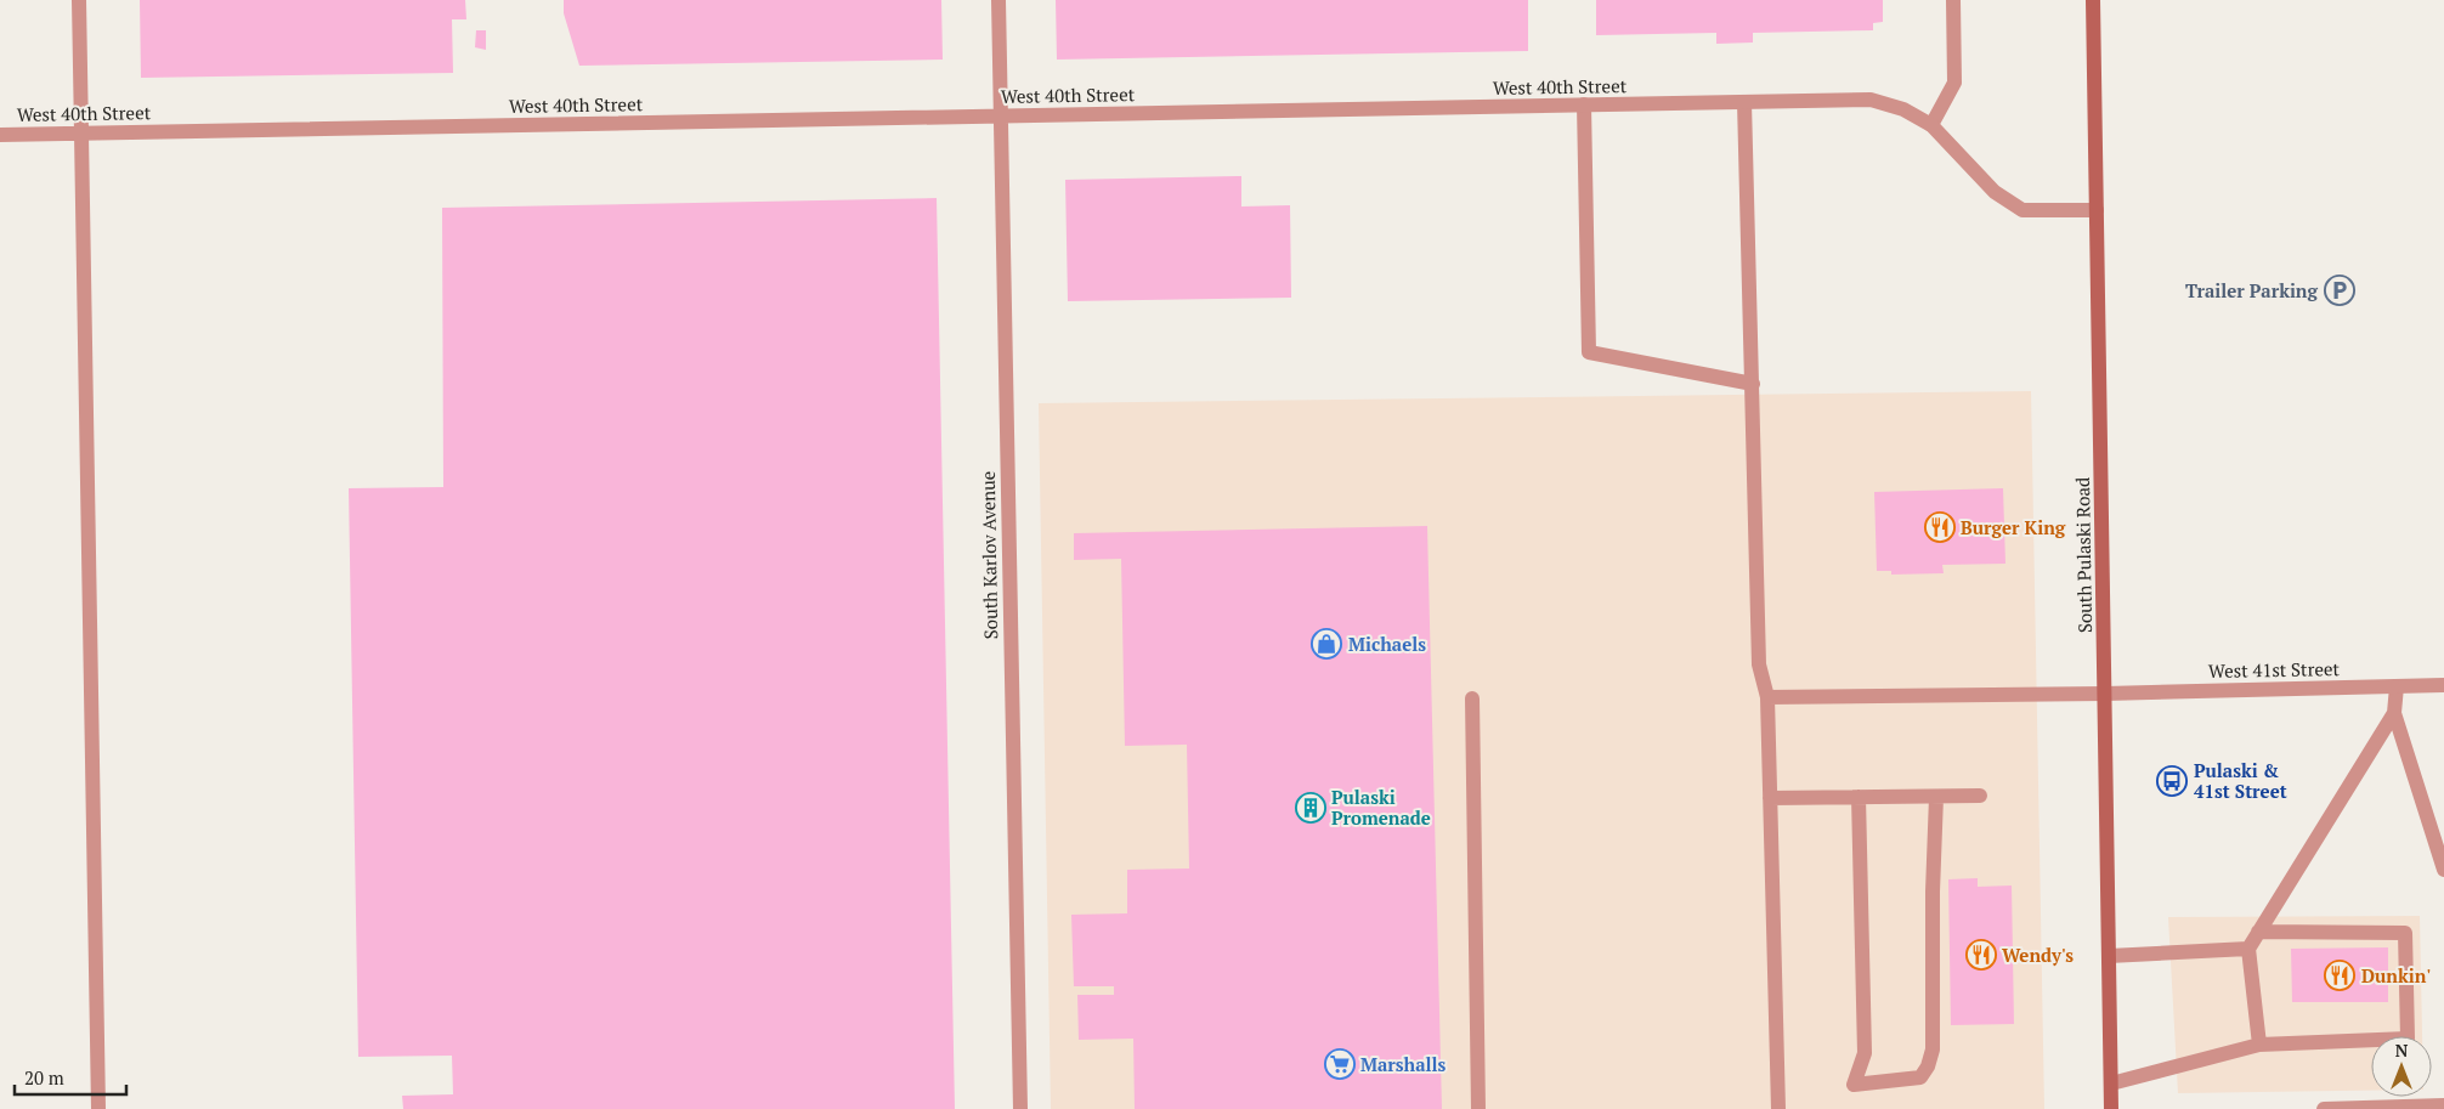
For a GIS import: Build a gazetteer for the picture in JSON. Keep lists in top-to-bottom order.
{
  "streets": {
    "main road": ["South Pulaski Road"],
    "street": ["West 40th Street", "South Karlov Avenue", "West 41st Street"]
  },
  "crossings": [
    ["West 40th Street", "South Karlov Avenue"],
    ["West 40th Street", "South Pulaski Road"],
    ["South Pulaski Road", "West 41st Street"]
  ],
  "places": {
    "parking": ["Trailer Parking"],
    "restaurant": ["Burger King", "Wendy's", "Dunkin'"],
    "shop": ["Michaels"],
    "bus stop": ["Pulaski & 41st Street"],
    "building": ["Pulaski Promenade"],
    "supermarket": ["Marshalls"]
  },
  "scale_bar": "20 m",
  "north": "top"
}
